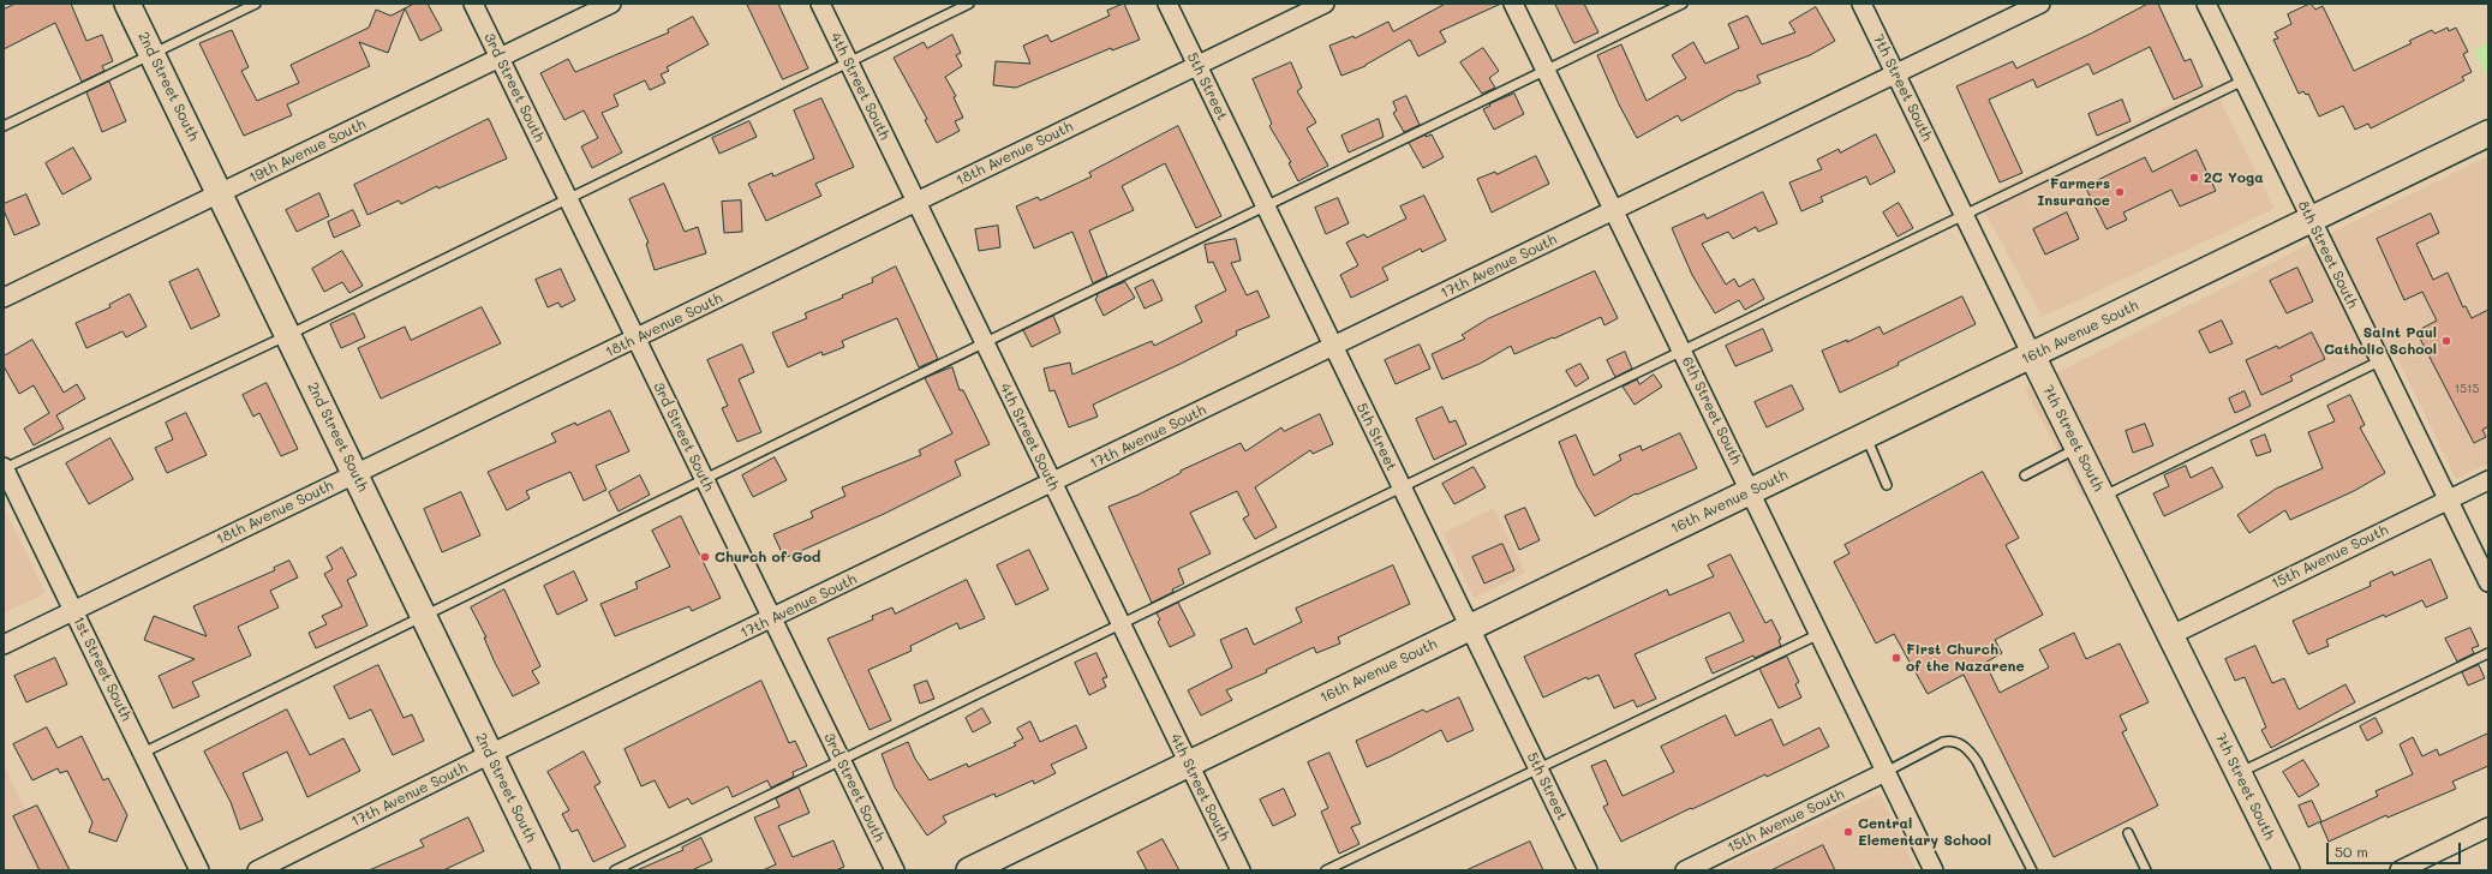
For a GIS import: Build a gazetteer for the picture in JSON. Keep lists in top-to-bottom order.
{
  "streets": {
    "street": [
      "2nd Street South",
      "4th Street South",
      "5th Street",
      "3rd Street South",
      "7th Street South",
      "19th Avenue South",
      "18th Avenue South",
      "8th Street South",
      "17th Avenue South",
      "16th Avenue South",
      "6th Street South",
      "15th Avenue South",
      "1st Street South"
    ]
  },
  "crossings": [
    ["2nd Street South", "19th Avenue South"],
    ["2nd Street South", "18th Avenue South"],
    ["2nd Street South", "17th Avenue South"],
    ["4th Street South", "18th Avenue South"],
    ["4th Street South", "17th Avenue South"],
    ["4th Street South", "16th Avenue South"],
    ["5th Street", "18th Avenue South"],
    ["5th Street", "17th Avenue South"],
    ["5th Street", "16th Avenue South"],
    ["3rd Street South", "19th Avenue South"],
    ["3rd Street South", "18th Avenue South"],
    ["3rd Street South", "17th Avenue South"],
    ["7th Street South", "17th Avenue South"],
    ["7th Street South", "16th Avenue South"],
    ["7th Street South", "15th Avenue South"],
    ["18th Avenue South", "1st Street South"],
    ["8th Street South", "16th Avenue South"],
    ["8th Street South", "15th Avenue South"],
    ["17th Avenue South", "6th Street South"],
    ["16th Avenue South", "6th Street South"],
    ["6th Street South", "15th Avenue South"]
  ],
  "places": [
    "2C Yoga",
    "Farmers Insurance",
    "Saint Paul Catholic School",
    "Church of God",
    "First Church of the Nazarene",
    "Central Elementary School"
  ],
  "house_numbers": ["1515"],
  "scale_bar": "50 m"
}
